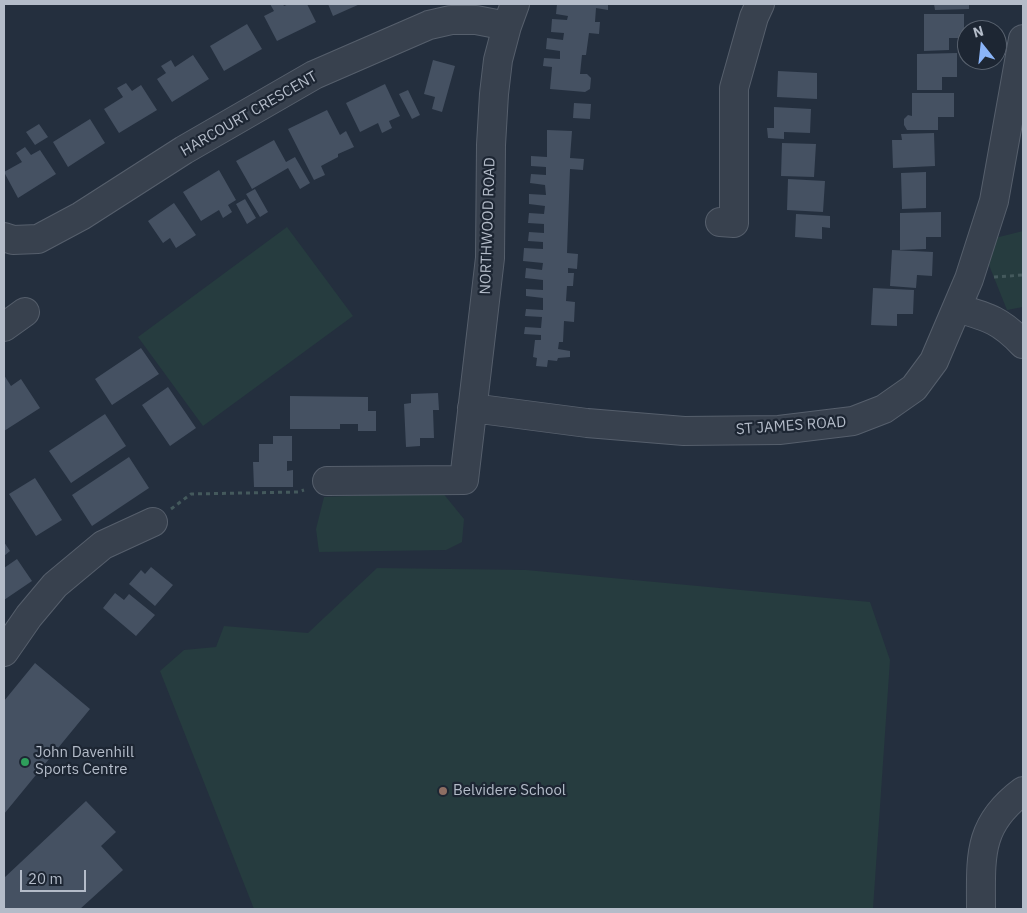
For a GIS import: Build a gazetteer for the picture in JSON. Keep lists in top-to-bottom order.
{
  "streets": {
    "street": ["HARCOURT CRESCENT", "NORTHWOOD ROAD", "ST JAMES ROAD"]
  },
  "crossings": [
    ["HARCOURT CRESCENT", "NORTHWOOD ROAD"],
    ["NORTHWOOD ROAD", "ST JAMES ROAD"]
  ],
  "places": ["John Davenhill Sports Centre", "Belvidere School"],
  "scale_bar": "20 m",
  "north": "top"
}
